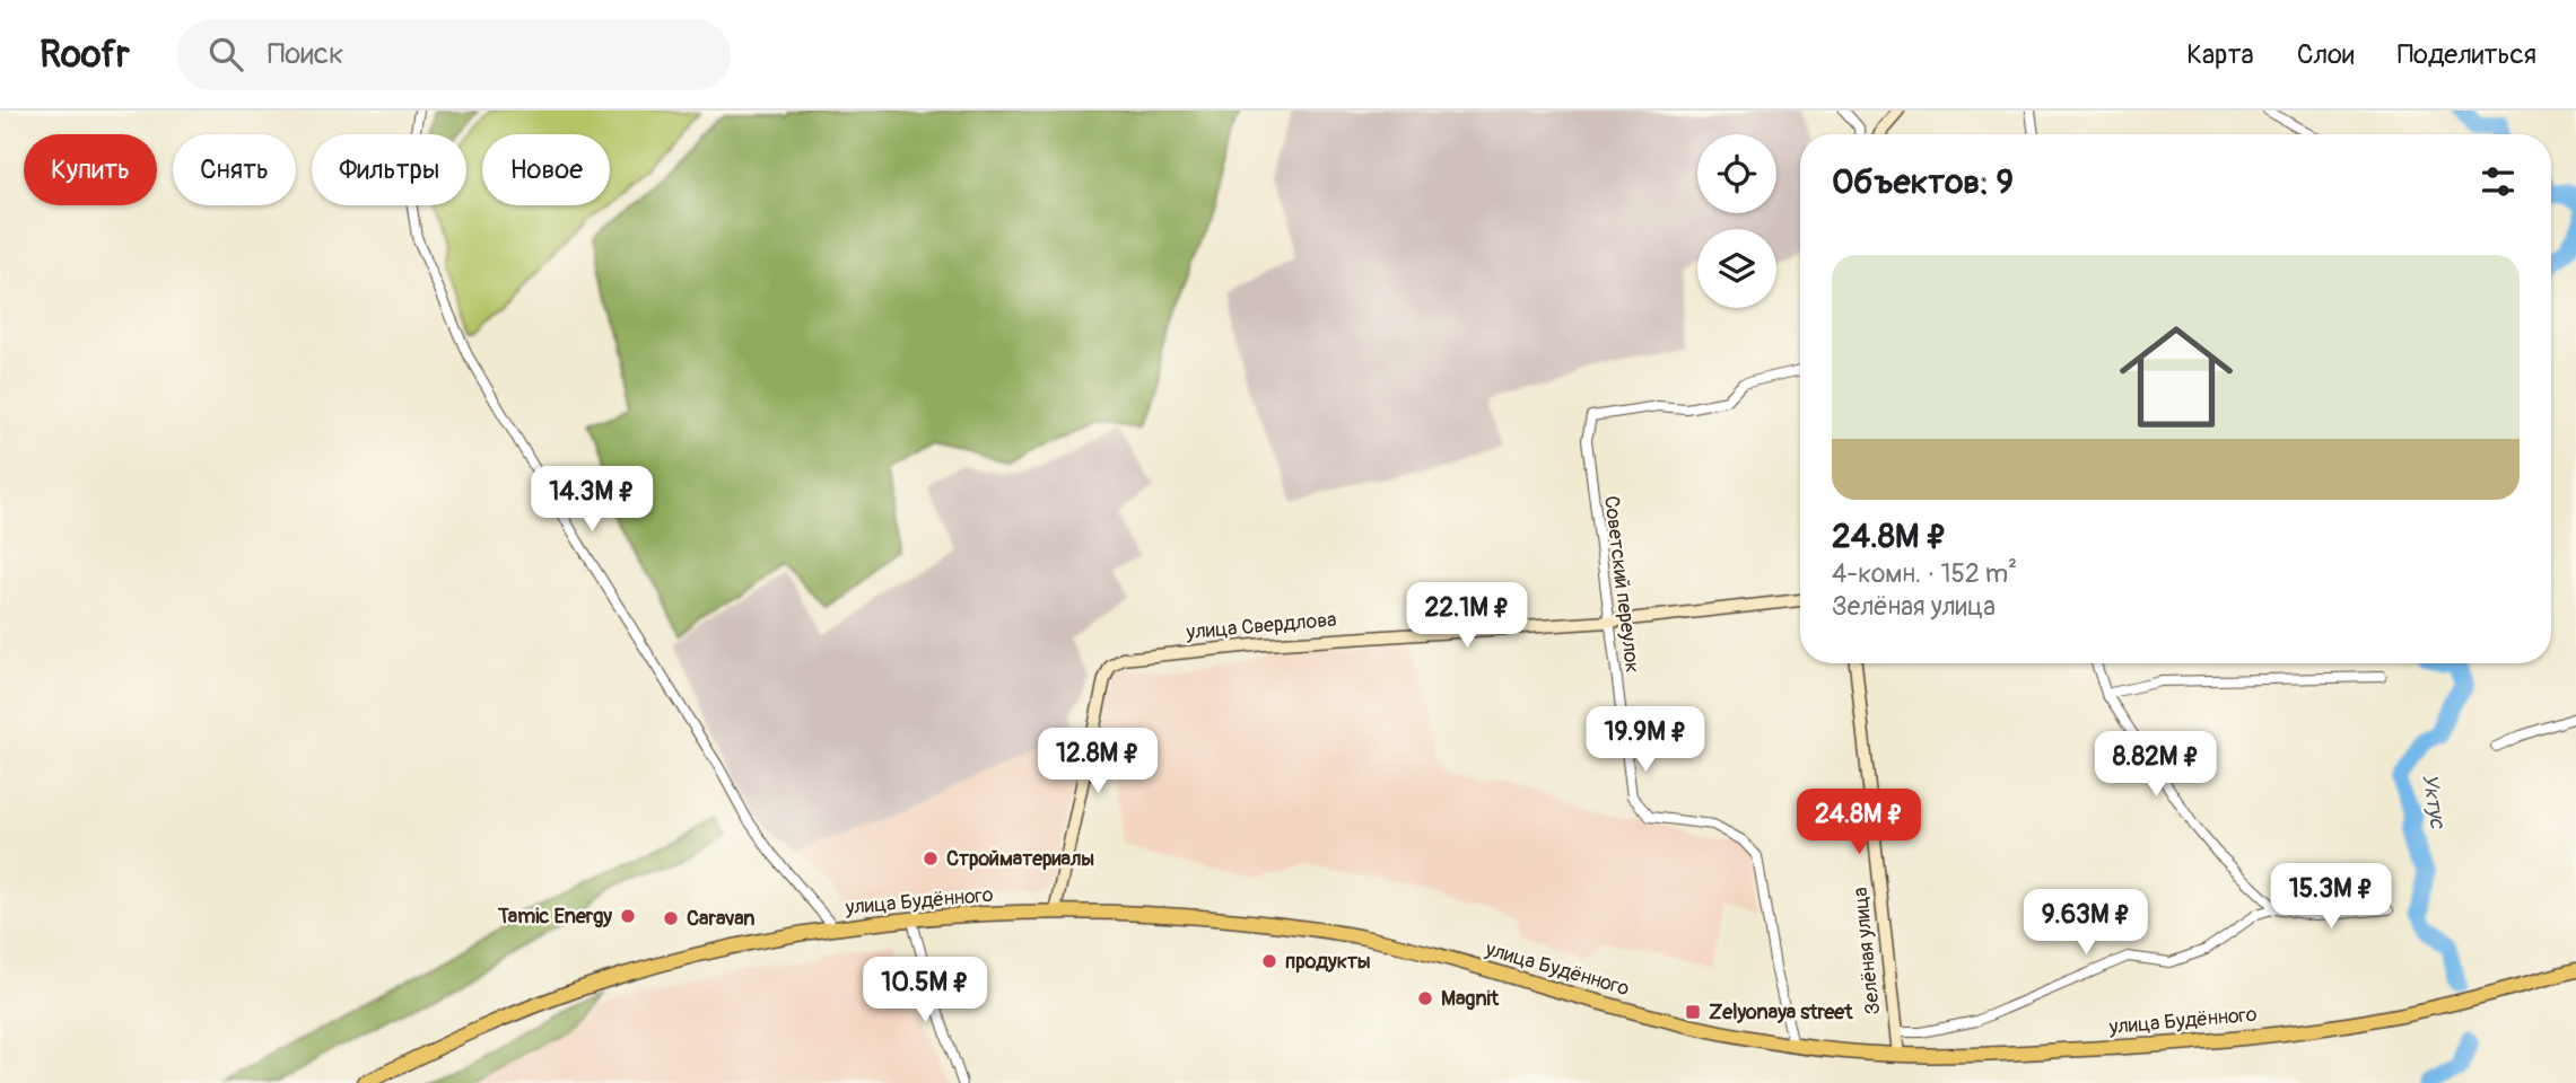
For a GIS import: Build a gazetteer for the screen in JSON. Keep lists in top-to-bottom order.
{
  "streets": {
    "main road": ["улица Будённого"],
    "street": ["Советский переулок", "улица Свердлова", "Зелёная улица"]
  },
  "crossings": [
    ["Советский переулок", "улица Свердлова"],
    ["Советский переулок", "улица Будённого"],
    ["улица Свердлова", "улица Будённого"],
    ["улица Будённого", "Зелёная улица"]
  ],
  "water": ["Уктус"],
  "places": {
    "other": [
      "Стройматериалы",
      "Tamic Еnergy",
      "Caravan",
      "продукты",
      "Magnit"
    ],
    "transit": ["Zelyonaya street"]
  },
  "page": {
    "header": "Roofr",
    "search": "Поиск",
    "nav": ["Карта", "Слои", "Поделиться"],
    "chip": [
      "Купить",
      "Снять",
      "Фильтры",
      "Новое"
    ],
    "heading": "Объектов: 9",
    "list": [
      {
        "name": "24.8M ₽",
        "note": "4-комн. · 152 m² · Зелёная улица"
      }
    ],
    "price": [
      "14.3M ₽",
      "22.1M ₽",
      "19.9M ₽",
      "12.8M ₽",
      "8.82M ₽",
      "24.8M ₽",
      "15.3M ₽",
      "9.63M ₽",
      "10.5M ₽"
    ]
  }
}
